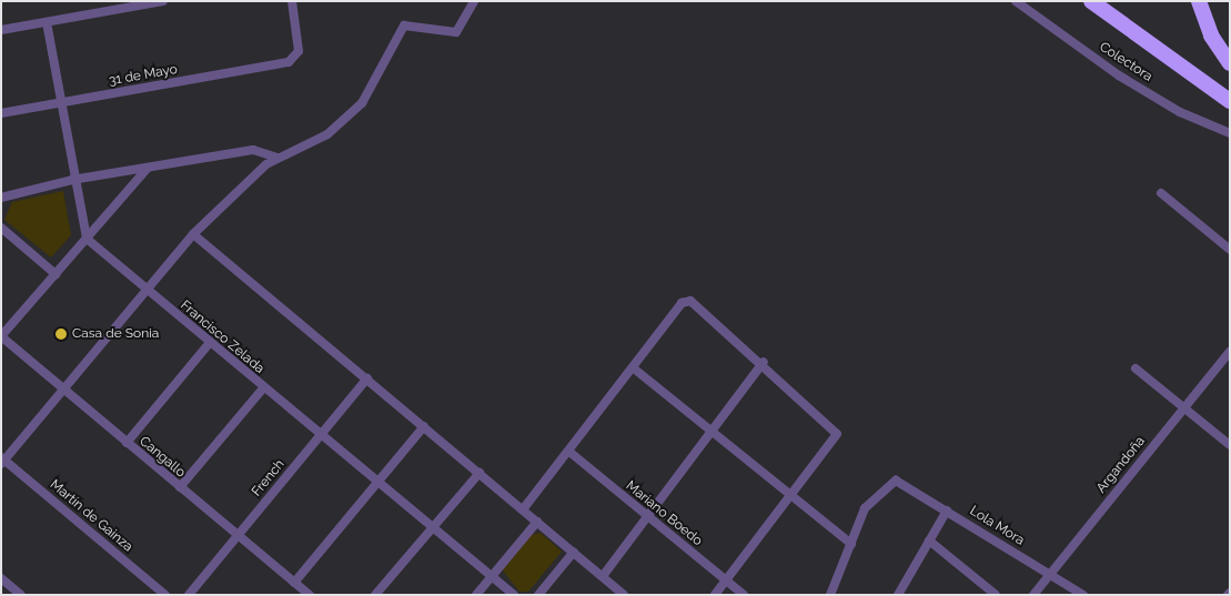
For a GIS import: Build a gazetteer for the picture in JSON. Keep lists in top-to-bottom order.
{
  "streets": {
    "street": [
      "Colectora",
      "31 de Mayo",
      "Francisco Zelada",
      "Cangallo",
      "Argandoña",
      "French",
      "Mariano Boedo",
      "Martín de Gainza",
      "Lola Mora"
    ]
  },
  "crossings": [
    ["Francisco Zelada", "French"],
    ["Cangallo", "French"],
    ["Argandoña", "Lola Mora"]
  ],
  "places": ["Casa de Sonia"]
}
